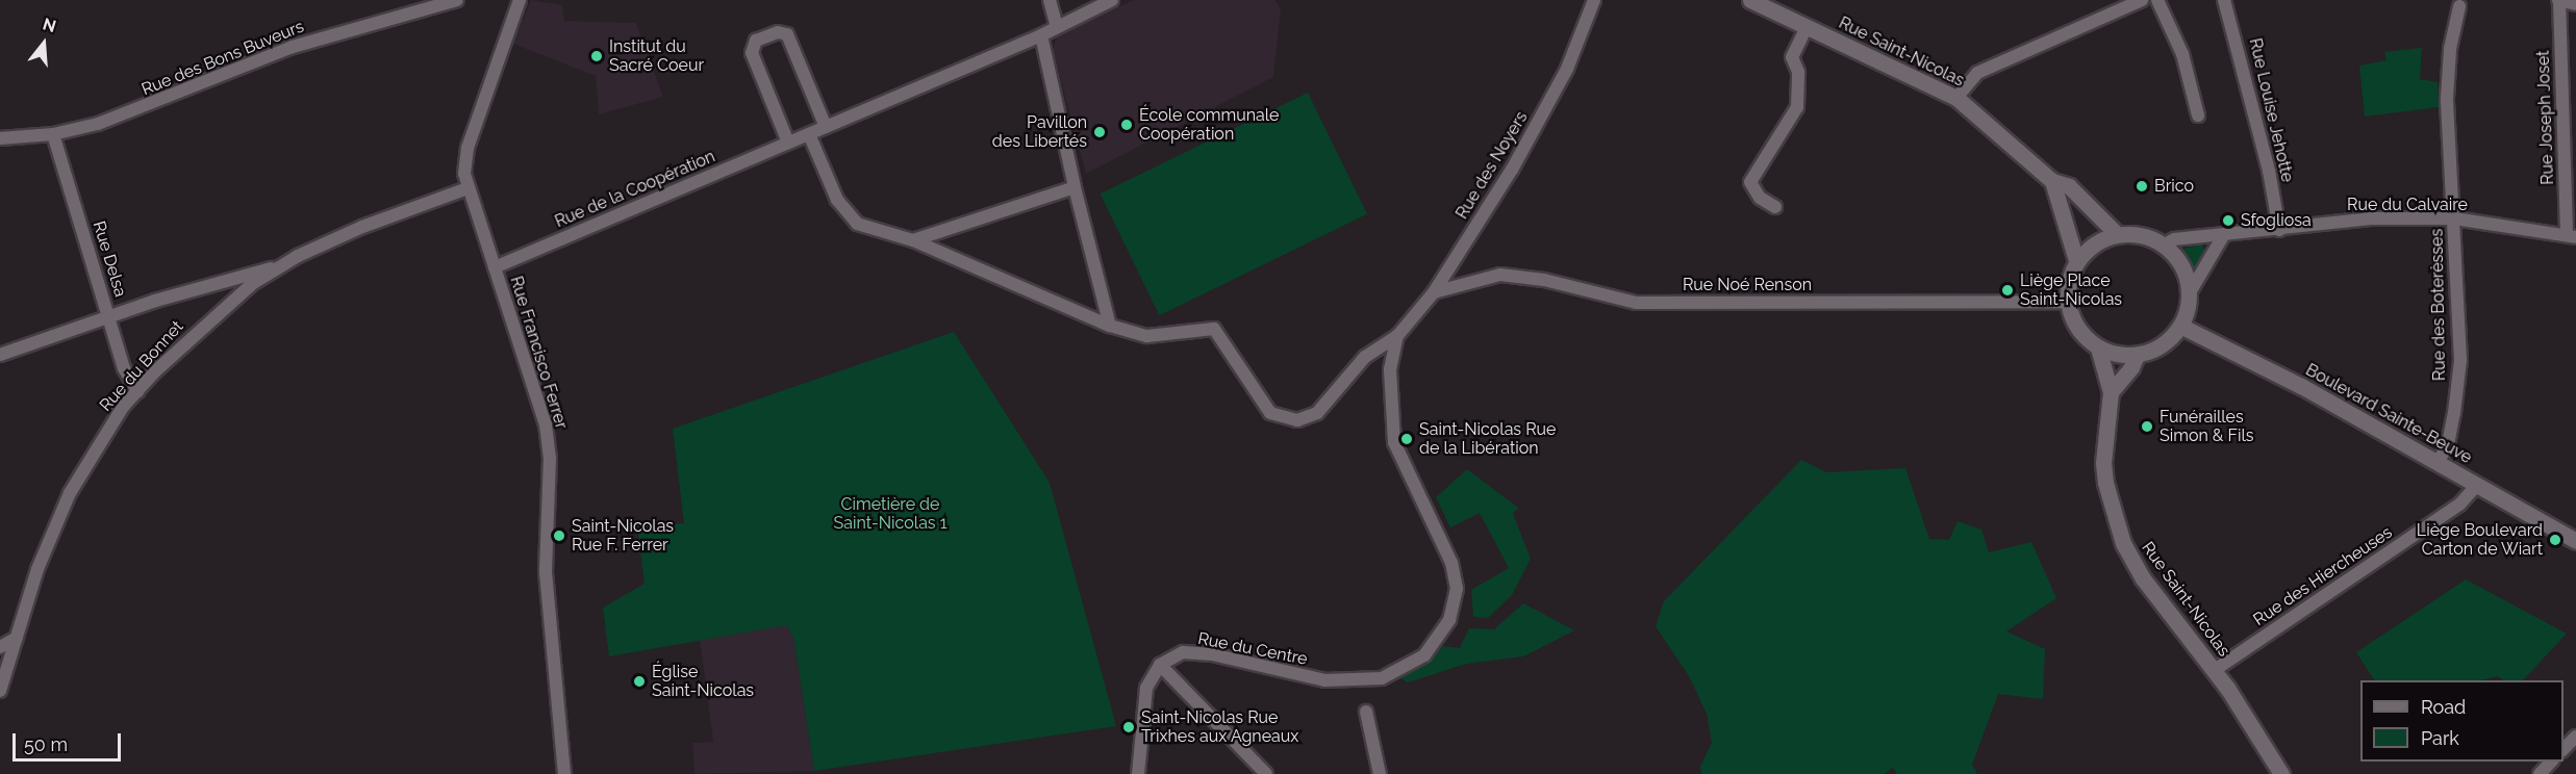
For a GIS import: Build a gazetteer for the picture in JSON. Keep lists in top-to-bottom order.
{
  "streets": {
    "street": [
      "Rue Saint-Nicolas",
      "Rue des Bons Buveurs",
      "Rue Louise Jehotte",
      "Rue Joseph Joset",
      "Rue des Noyers",
      "Rue de la Coopération",
      "Rue du Calvaire",
      "Rue Delsa",
      "Rue Noé Renson",
      "Rue des Boterèsses",
      "Rue Francisco Ferrer",
      "Rue du Bonnet",
      "Boulevard Sainte-Beuve",
      "Rue des Hiercheuses",
      "Rue du Centre"
    ]
  },
  "crossings": [
    ["Rue Saint-Nicolas", "Rue du Calvaire"],
    ["Rue Saint-Nicolas", "Rue Noé Renson"],
    ["Rue Saint-Nicolas", "Boulevard Sainte-Beuve"],
    ["Rue Saint-Nicolas", "Rue des Hiercheuses"],
    ["Rue des Bons Buveurs", "Rue Delsa"],
    ["Rue Louise Jehotte", "Rue du Calvaire"],
    ["Rue Joseph Joset", "Rue du Calvaire"],
    ["Rue des Noyers", "Rue Noé Renson"],
    ["Rue des Noyers", "Rue du Centre"],
    ["Rue de la Coopération", "Rue Francisco Ferrer"],
    ["Rue du Calvaire", "Rue Noé Renson"],
    ["Rue du Calvaire", "Rue des Boterèsses"],
    ["Rue du Calvaire", "Boulevard Sainte-Beuve"],
    ["Rue Delsa", "Rue du Bonnet"],
    ["Rue Noé Renson", "Boulevard Sainte-Beuve"],
    ["Rue des Boterèsses", "Boulevard Sainte-Beuve"],
    ["Rue Francisco Ferrer", "Rue du Bonnet"],
    ["Boulevard Sainte-Beuve", "Rue des Hiercheuses"]
  ],
  "parks": ["Cimetière de Saint-Nicolas 1"],
  "places": [
    "Institut du Sacré Coeur",
    "École communale Coopération",
    "Pavillon des Libertés",
    "Brico",
    "Sfogliosa",
    "Liège Place Saint-Nicolas",
    "Funérailles Simon & Fils",
    "Saint-Nicolas Rue de la Libération",
    "Saint-Nicolas Rue F. Ferrer",
    "Liège Boulevard Carton de Wiart",
    "Église Saint-Nicolas",
    "Saint-Nicolas Rue Trixhes aux Agneaux"
  ],
  "legend": ["Road", "Park"],
  "scale_bar": "50 m",
  "north": "top"
}
